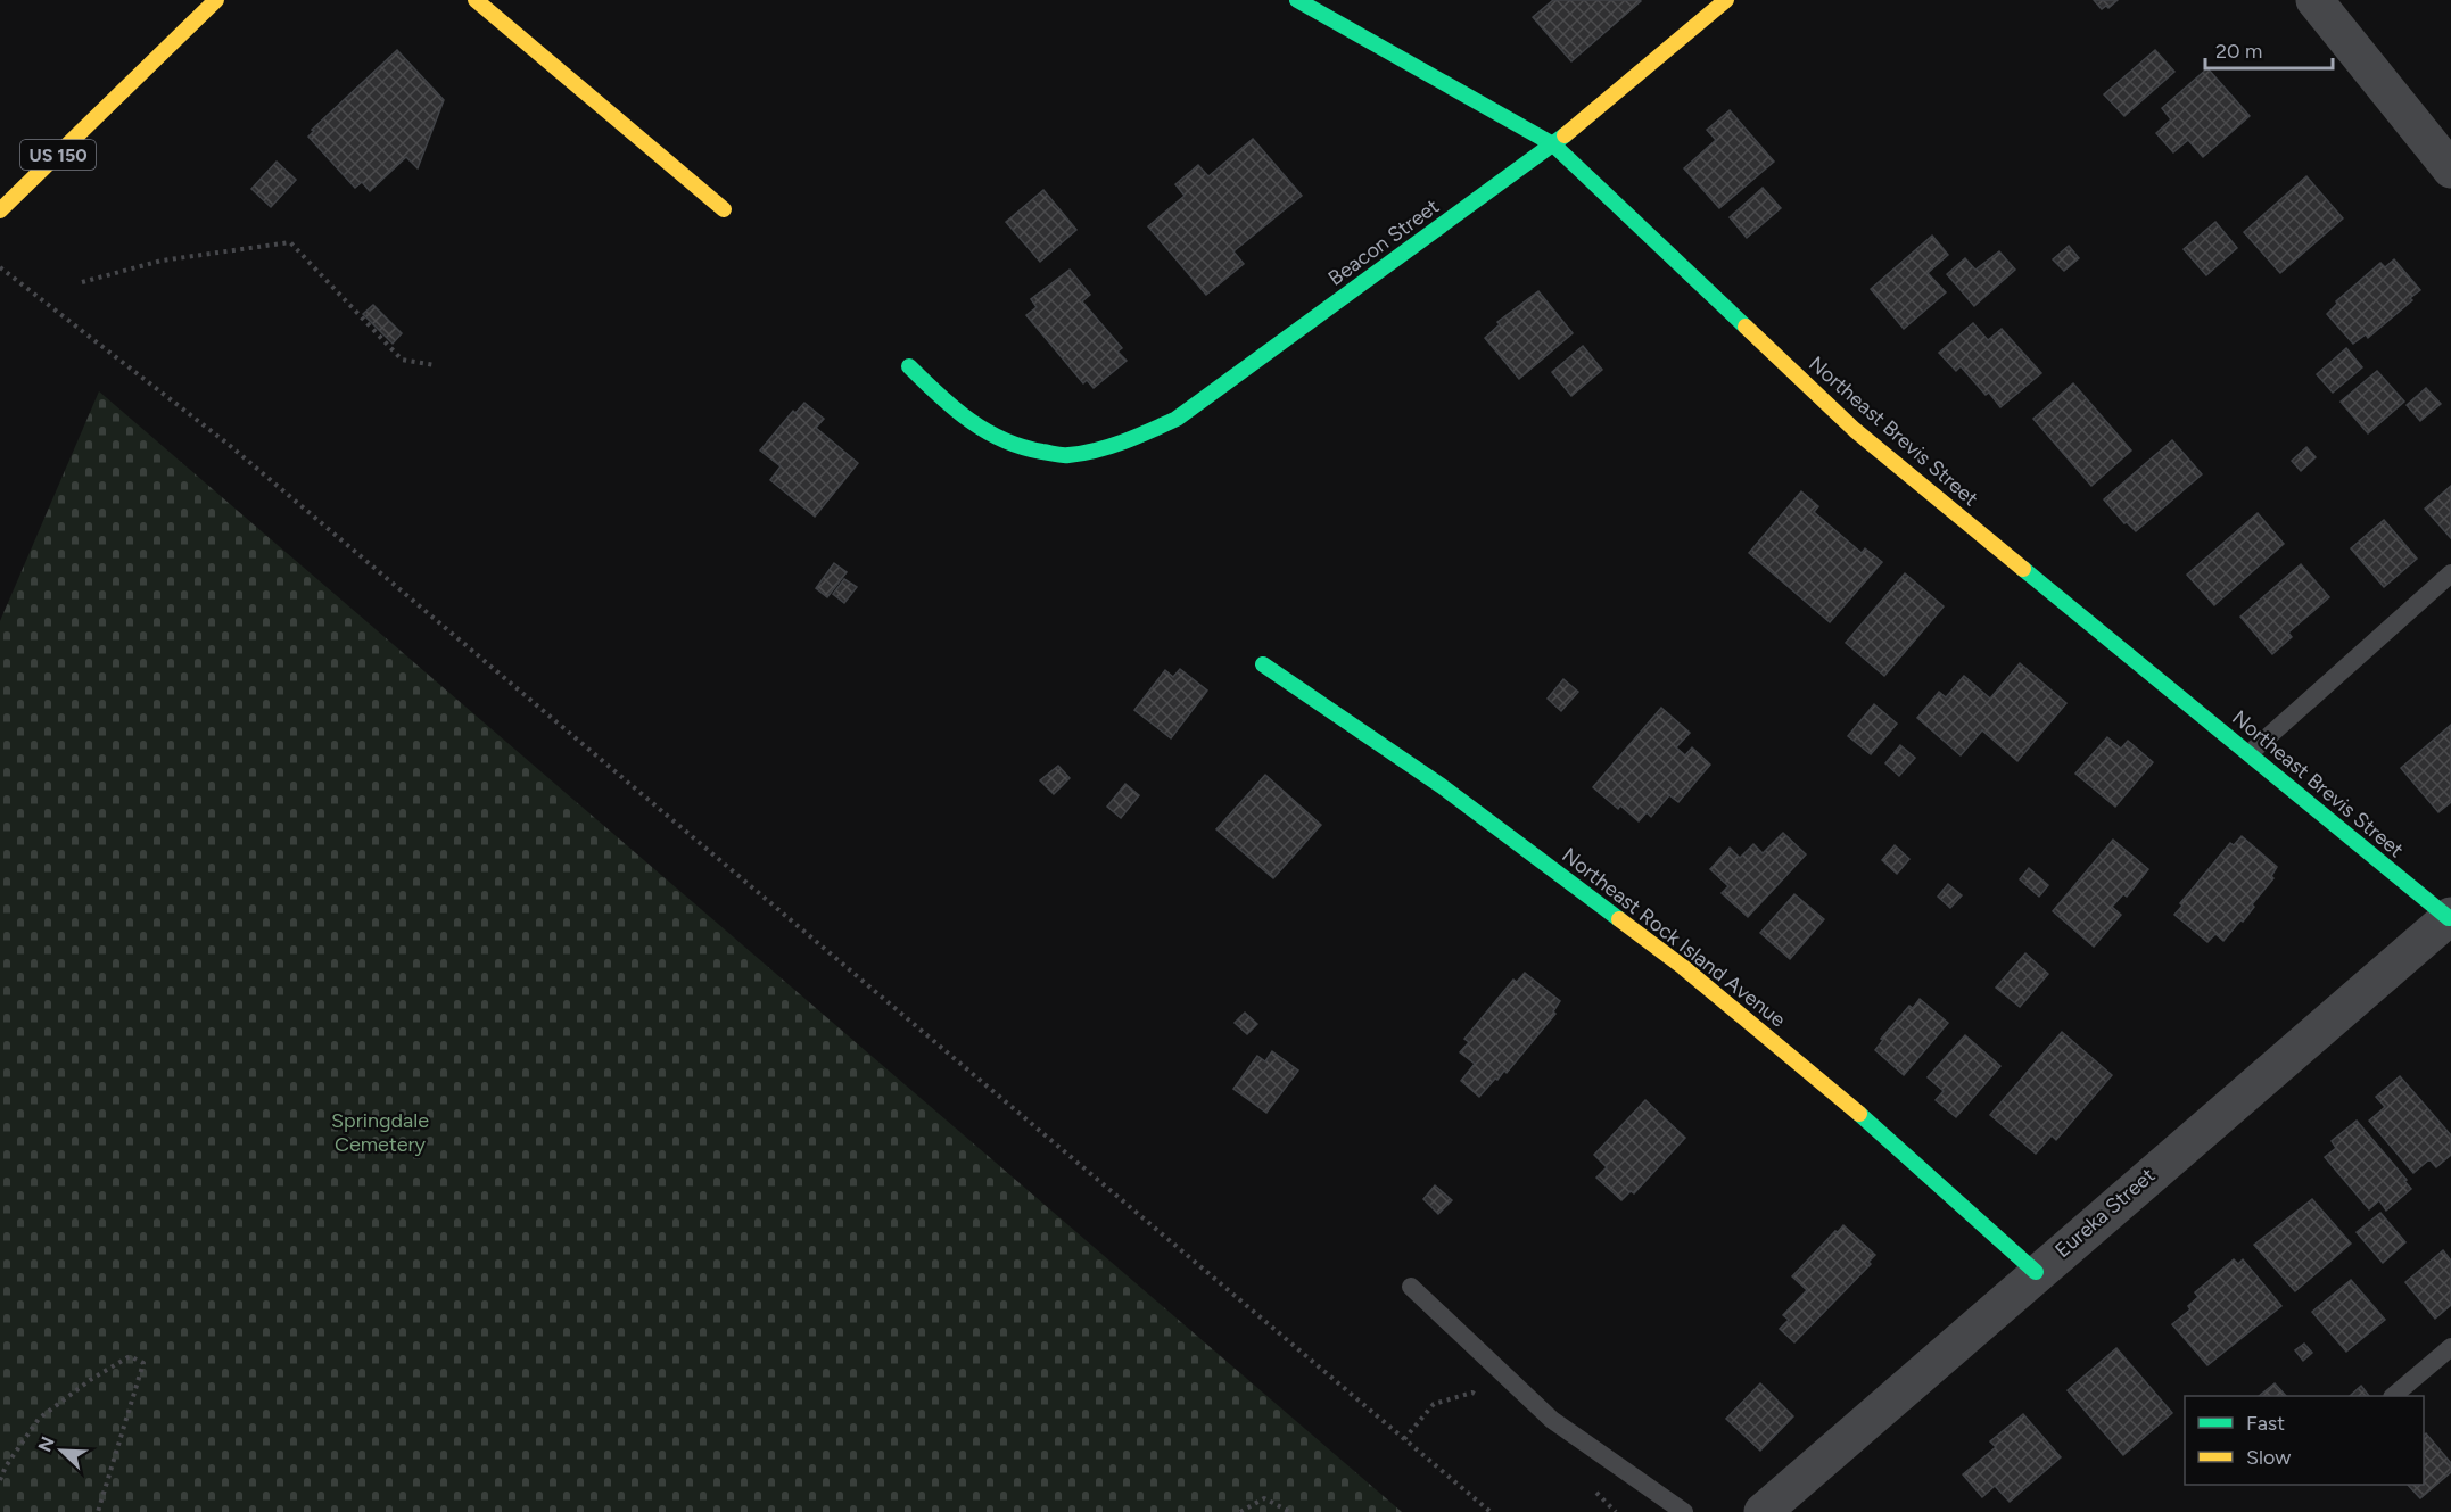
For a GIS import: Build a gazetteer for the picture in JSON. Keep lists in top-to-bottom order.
{
  "streets": {
    "main road": [
      "US 150",
      "Beacon Street",
      "Northeast Brevis Street",
      "Northeast Rock Island Avenue"
    ],
    "street": ["Eureka Street"]
  },
  "crossings": [
    ["Beacon Street", "Northeast Brevis Street"],
    ["Northeast Brevis Street", "Eureka Street"],
    ["Northeast Rock Island Avenue", "Eureka Street"]
  ],
  "parks": ["Springdale Cemetery"],
  "legend": ["Fast", "Slow"],
  "scale_bar": "20 m",
  "north": "top left"
}
